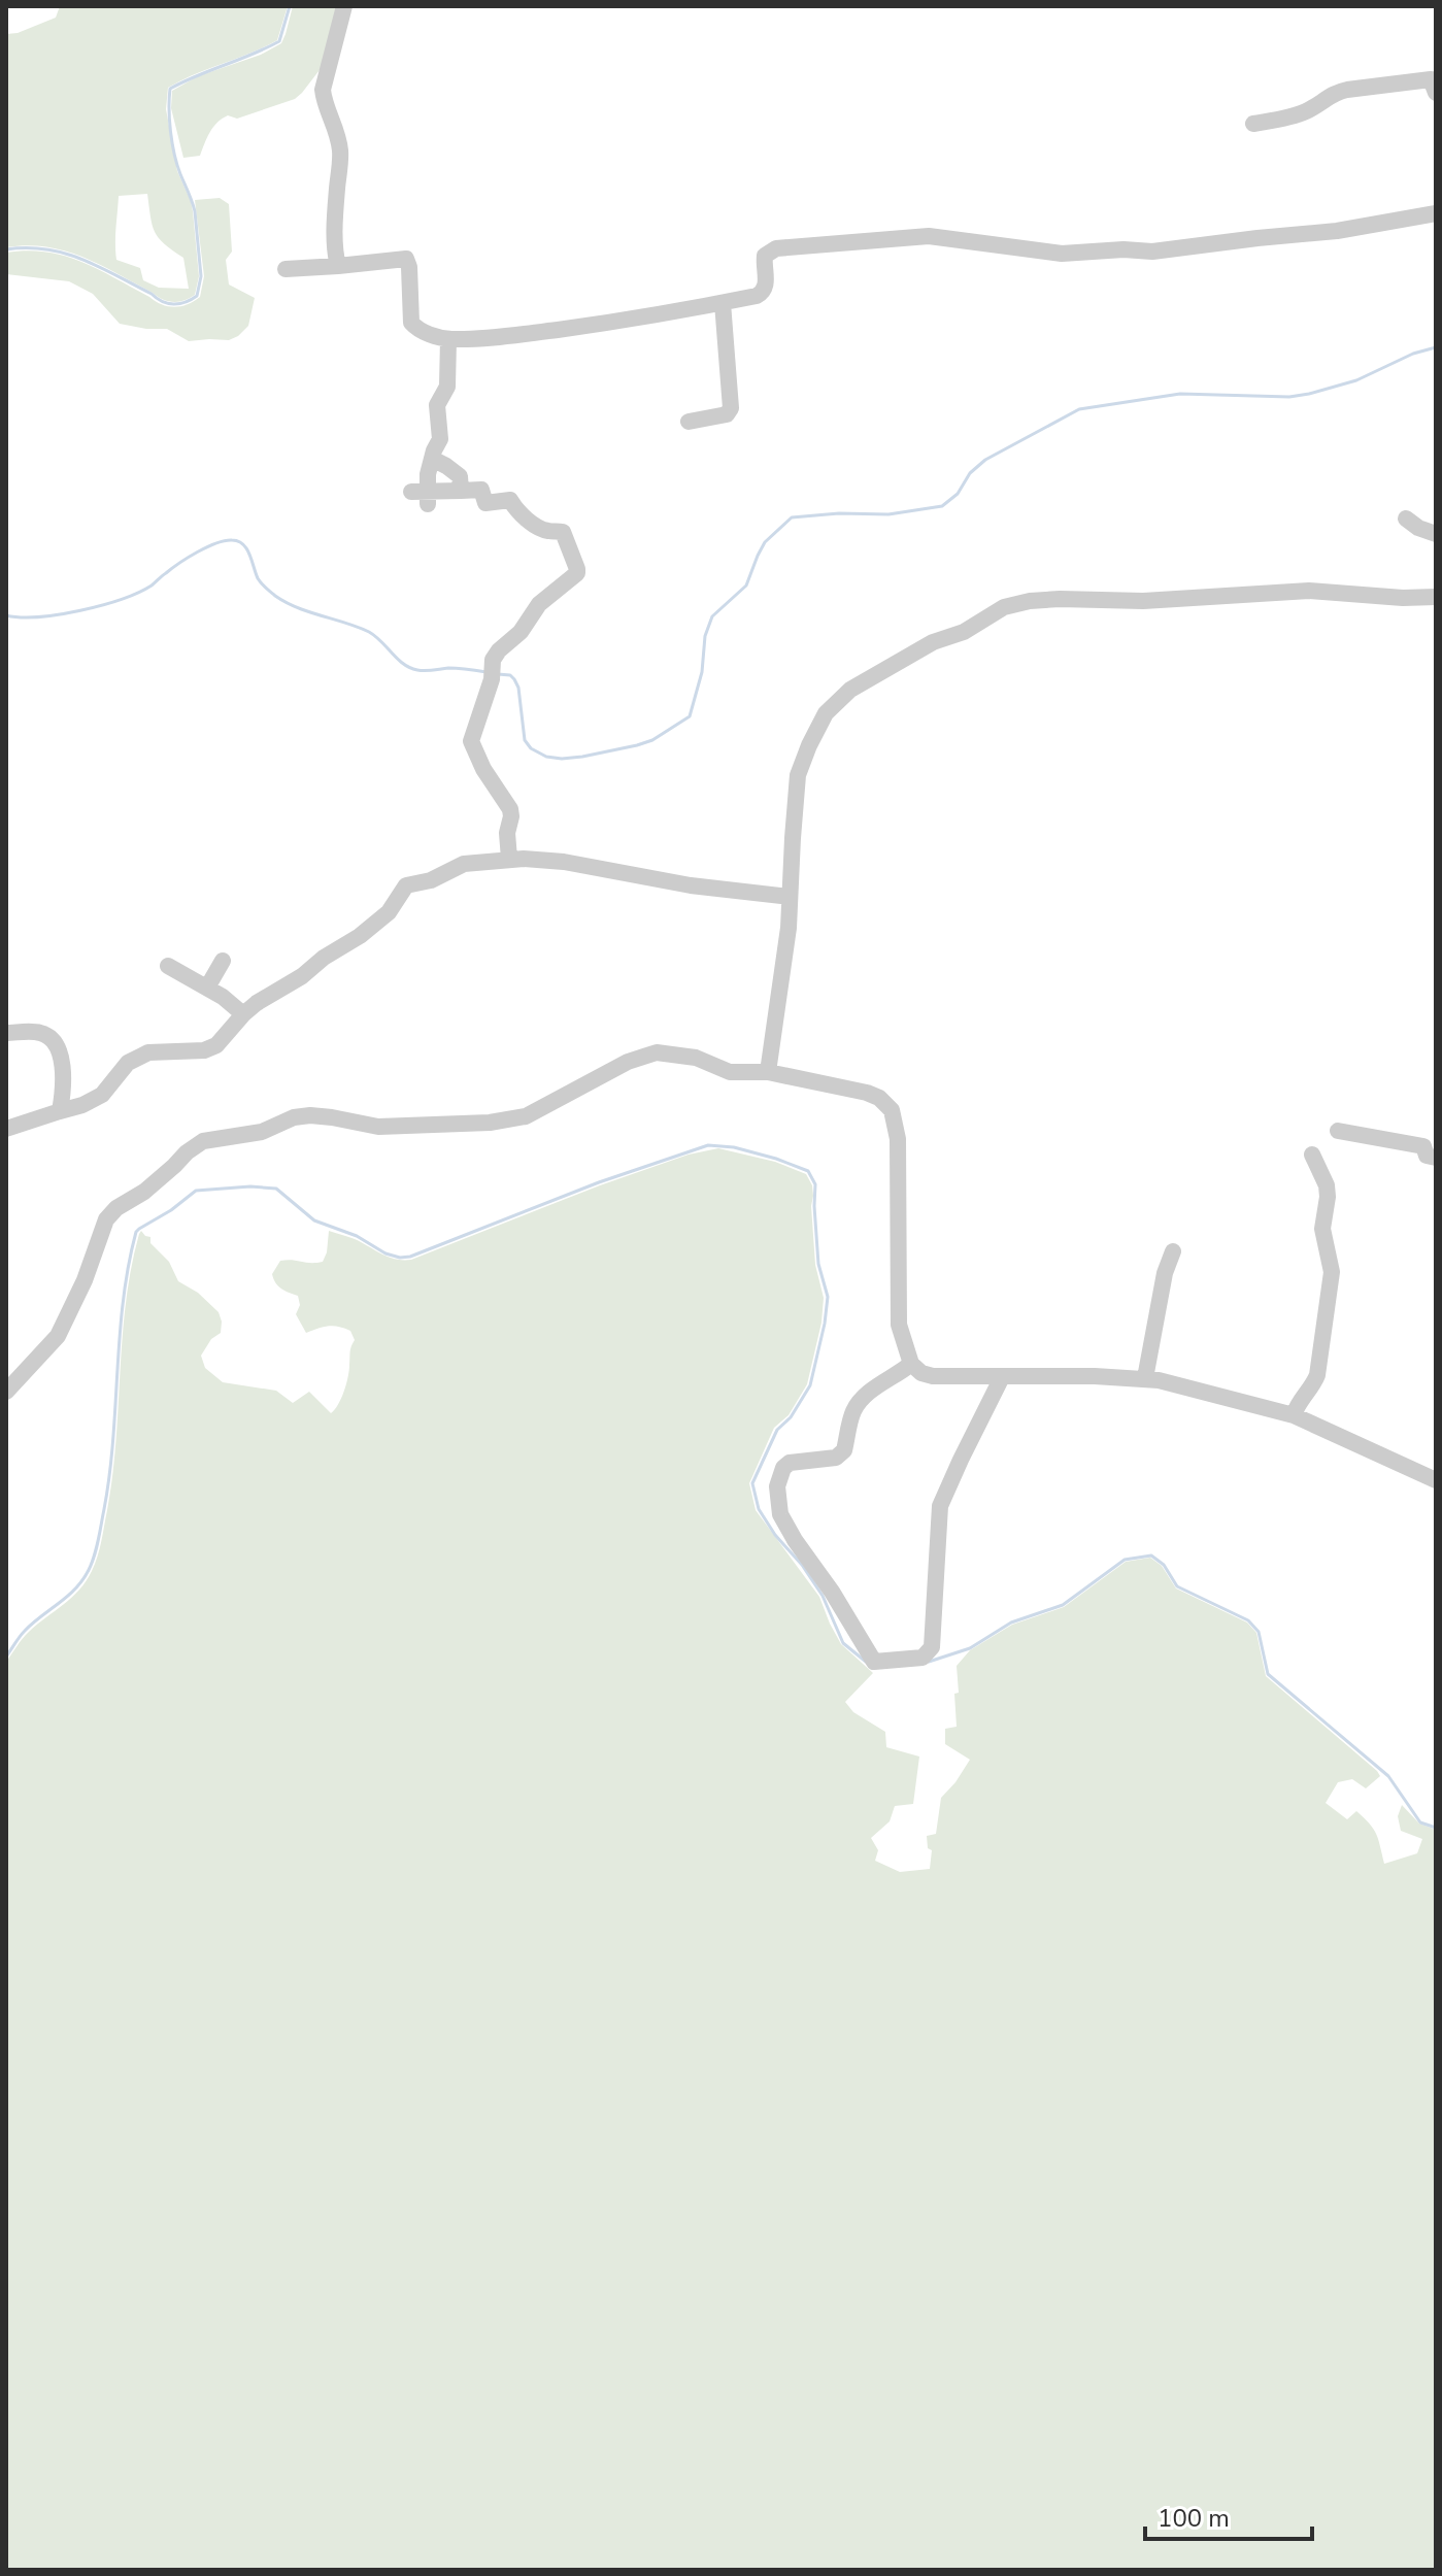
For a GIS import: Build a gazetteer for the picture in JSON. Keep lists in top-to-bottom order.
{
  "scale_bar": "100 m"
}
